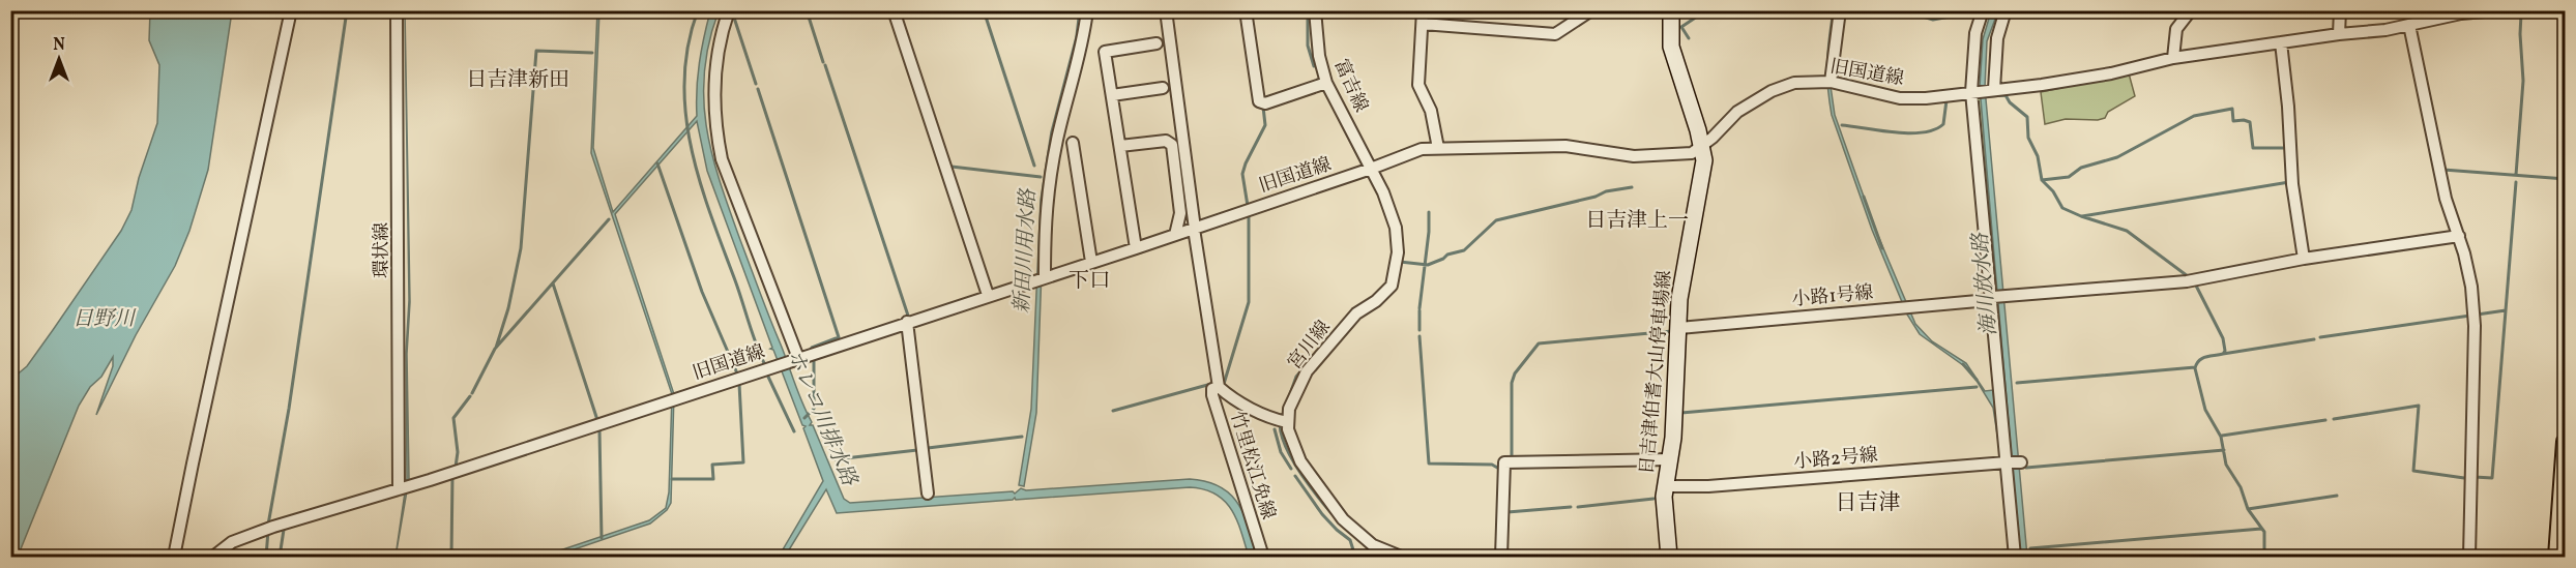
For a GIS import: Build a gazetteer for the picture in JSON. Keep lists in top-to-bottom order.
{
  "streets": {
    "main road": ["日吉津伯耆大山停車場線"],
    "street": [
      "旧国道線",
      "富吉線",
      "環状線",
      "小路1号線",
      "宮川線",
      "小路2号線",
      "竹里松江免線"
    ]
  },
  "crossings": [
    ["旧国道線", "富吉線"],
    ["旧国道線", "環状線"],
    ["旧国道線", "宮川線"],
    ["旧国道線", "日吉津伯耆大山停車場線"],
    ["富吉線", "宮川線"],
    ["小路1号線", "日吉津伯耆大山停車場線"],
    ["日吉津伯耆大山停車場線", "小路2号線"]
  ],
  "districts": [
    "日吉津新田",
    "日吉津上一",
    "下口",
    "日吉津"
  ],
  "water": [
    "新田川用水路",
    "海川放水路",
    "日野川",
    "ホレコ川排水路"
  ],
  "north": "top"
}
